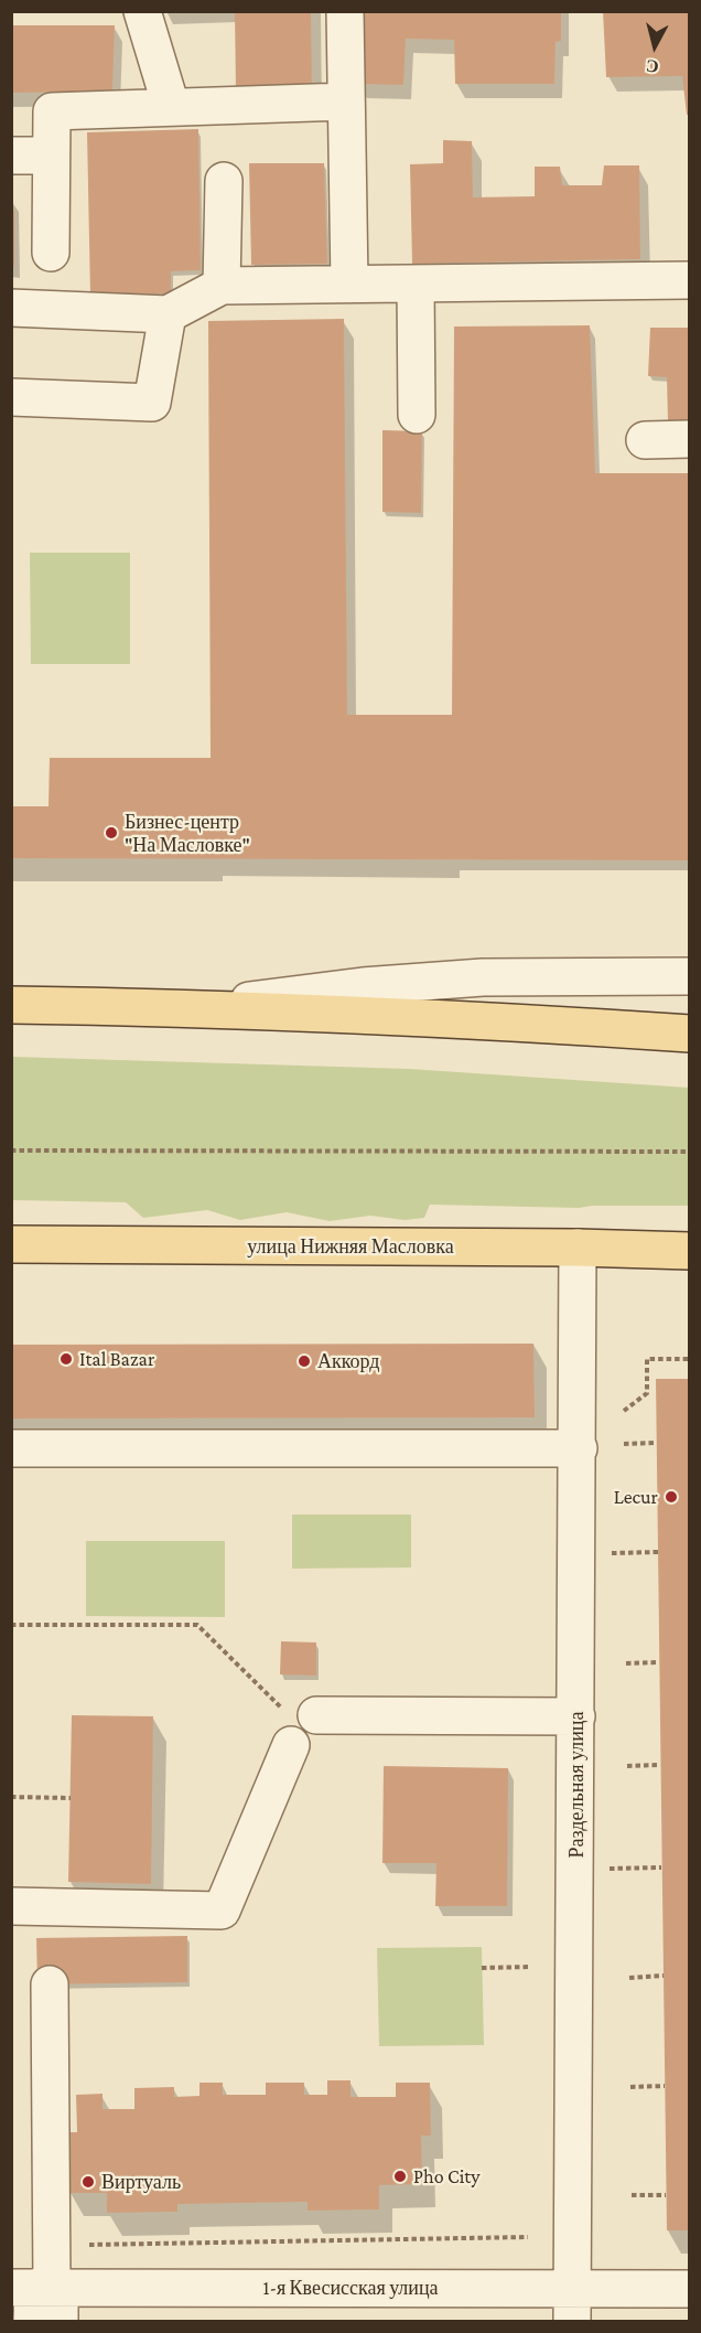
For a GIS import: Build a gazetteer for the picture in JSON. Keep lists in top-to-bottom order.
{
  "streets": {
    "main road": ["улица Нижняя Масловка"],
    "street": ["Раздельная улица", "1-я Квесисская улица"]
  },
  "crossings": [
    ["улица Нижняя Масловка", "Раздельная улица"],
    ["Раздельная улица", "1-я Квесисская улица"]
  ],
  "places": [
    "Бизнес-центр \"На Масловке\"",
    "Ital Bazar",
    "Аккорд",
    "Lecur",
    "Pho City",
    "Виртуаль"
  ],
  "north": "bottom"
}
